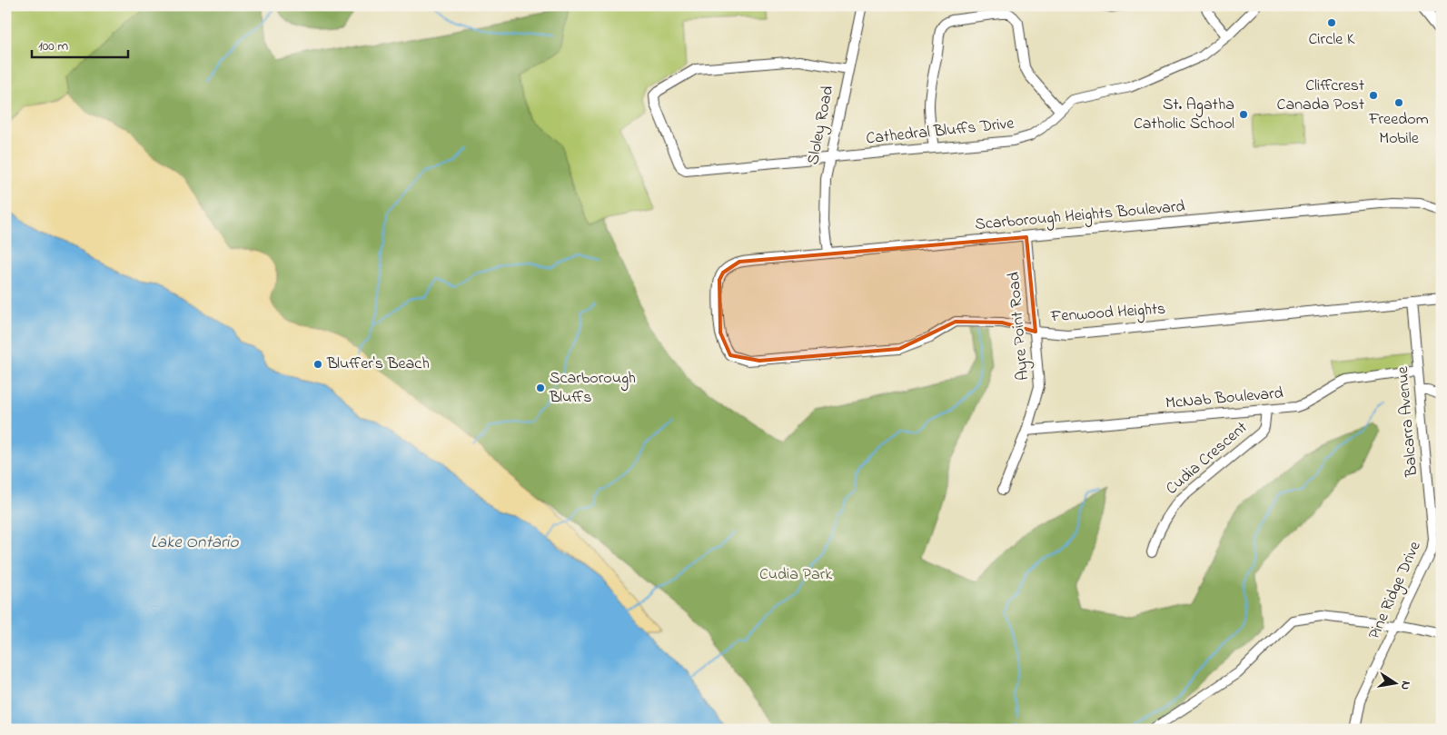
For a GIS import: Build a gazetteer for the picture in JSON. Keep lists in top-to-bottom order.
{
  "streets": {
    "street": [
      "Sloley Road",
      "Cathedral Bluffs Drive",
      "Scarborough Heights Boulevard",
      "Fenwood Heights",
      "Ayre Point Road",
      "McNab Boulevard",
      "Balcarra Avenue",
      "Cudia Crescent",
      "Pine Ridge Drive"
    ]
  },
  "crossings": [
    ["Sloley Road", "Cathedral Bluffs Drive"],
    ["Sloley Road", "Scarborough Heights Boulevard"],
    ["Scarborough Heights Boulevard", "Fenwood Heights"],
    ["Scarborough Heights Boulevard", "Ayre Point Road"],
    ["Fenwood Heights", "Ayre Point Road"],
    ["Fenwood Heights", "Balcarra Avenue"],
    ["Ayre Point Road", "McNab Boulevard"],
    ["McNab Boulevard", "Balcarra Avenue"],
    ["McNab Boulevard", "Cudia Crescent"],
    ["Balcarra Avenue", "Pine Ridge Drive"]
  ],
  "water": ["Lake Ontario"],
  "parks": ["Cudia Park"],
  "places": [
    "Circle K",
    "Cliffcrest Canada Post",
    "Freedom Mobile",
    "St. Agatha Catholic School",
    "Bluffer's Beach",
    "Scarborough Bluffs"
  ],
  "scale_bar": "100 m",
  "north": "right"
}
